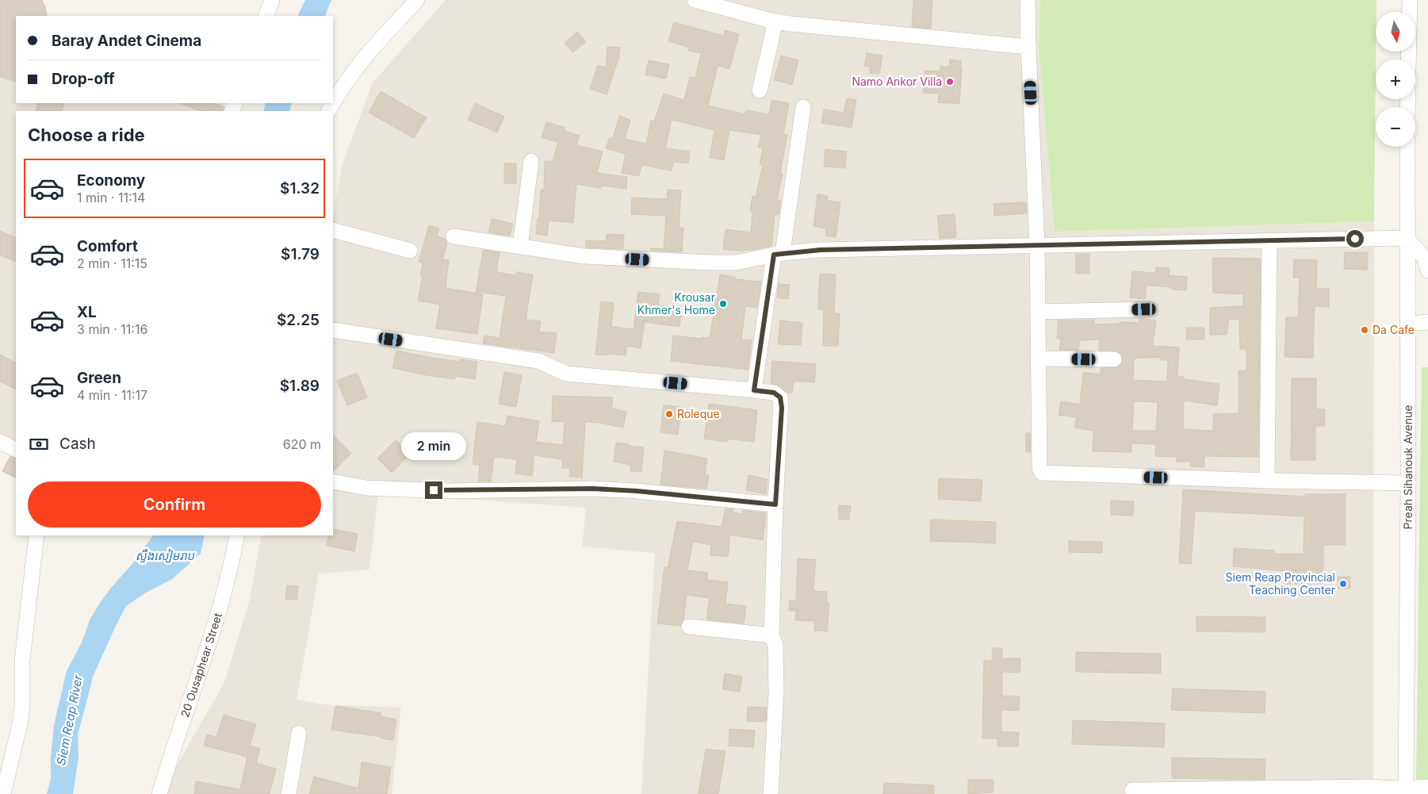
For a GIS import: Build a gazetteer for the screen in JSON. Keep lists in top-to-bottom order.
{
  "streets": {
    "street": ["Preah Sihanouk Avenue", "20 Ousaphear Street"]
  },
  "water": ["ស្ទឹងសៀមរាប", "Siem Reap River"],
  "places": [
    "Namo Ankor Villa",
    "Krousar Khmer's Home",
    "Da Cafe",
    "Roleque",
    "Siem Reap Provincial Teaching Center"
  ],
  "north": "bottom",
  "page": {
    "map_buttons": ["+", "−"],
    "banner": ["Baray Andet Cinema", "Drop-off"],
    "heading": "Choose a ride",
    "list": [
      {
        "name": "Economy",
        "note": "1 min · 11:14",
        "value": "$1.32"
      },
      {
        "name": "Comfort",
        "note": "2 min · 11:15",
        "value": "$1.79"
      },
      {
        "name": "XL",
        "note": "3 min · 11:16",
        "value": "$2.25"
      },
      {
        "name": "Green",
        "note": "4 min · 11:17",
        "value": "$1.89"
      }
    ],
    "pay": ["Cash", "620 m"],
    "bubble": "2 min",
    "buttons": "Confirm"
  }
}
